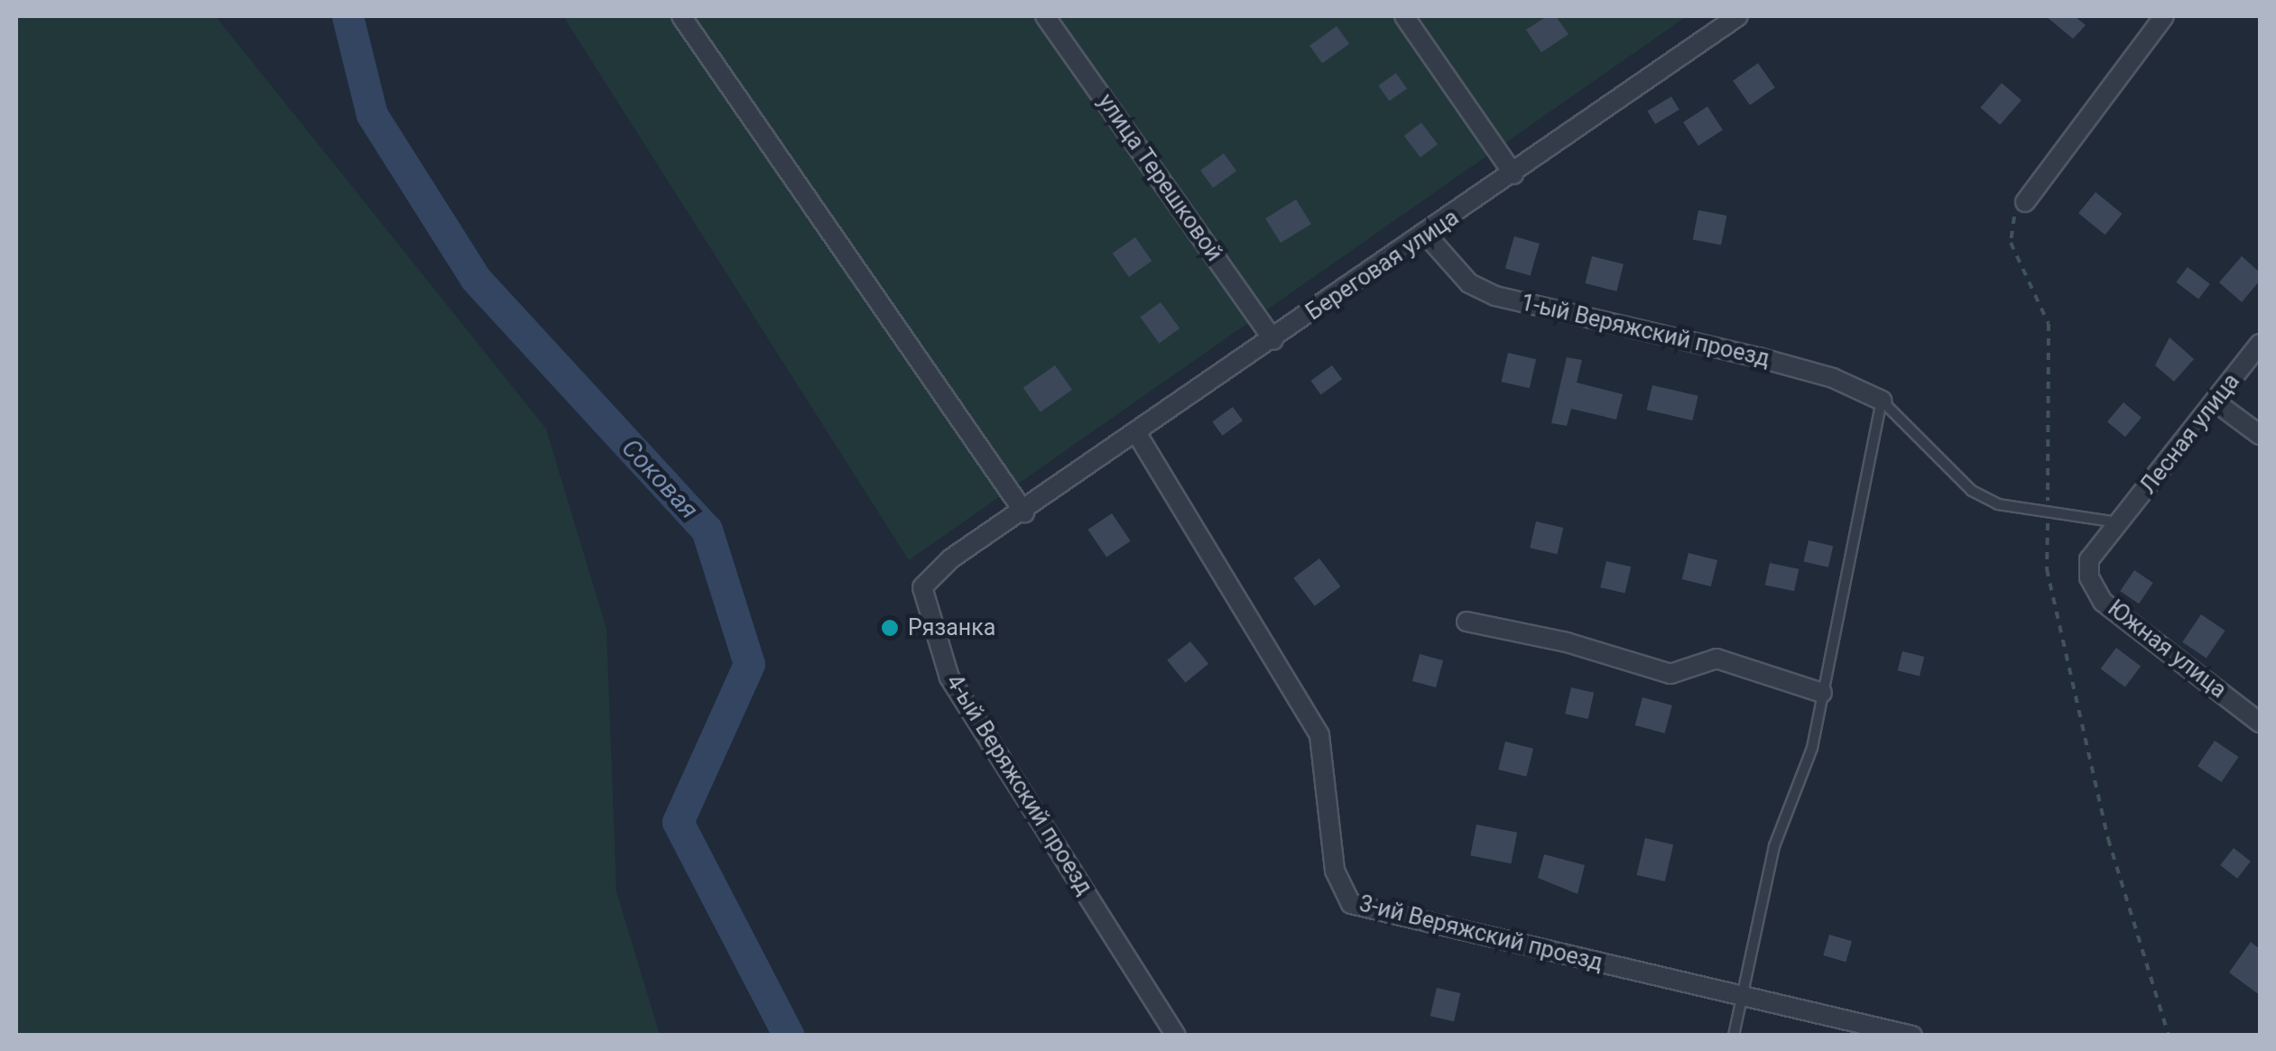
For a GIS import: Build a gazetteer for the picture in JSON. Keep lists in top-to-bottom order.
{
  "streets": {
    "street": [
      "улица Терешковой",
      "Береговая улица",
      "1-ый Веряжский проезд",
      "Лесная улица",
      "Южная улица",
      "4-ый Веряжский проезд",
      "3-ий Веряжский проезд"
    ]
  },
  "crossings": [
    ["улица Терешковой", "Береговая улица"],
    ["Береговая улица", "1-ый Веряжский проезд"],
    ["Береговая улица", "4-ый Веряжский проезд"],
    ["Береговая улица", "3-ий Веряжский проезд"],
    ["Лесная улица", "Южная улица"]
  ],
  "water": ["Соковая"],
  "places": ["Рязанка"]
}
